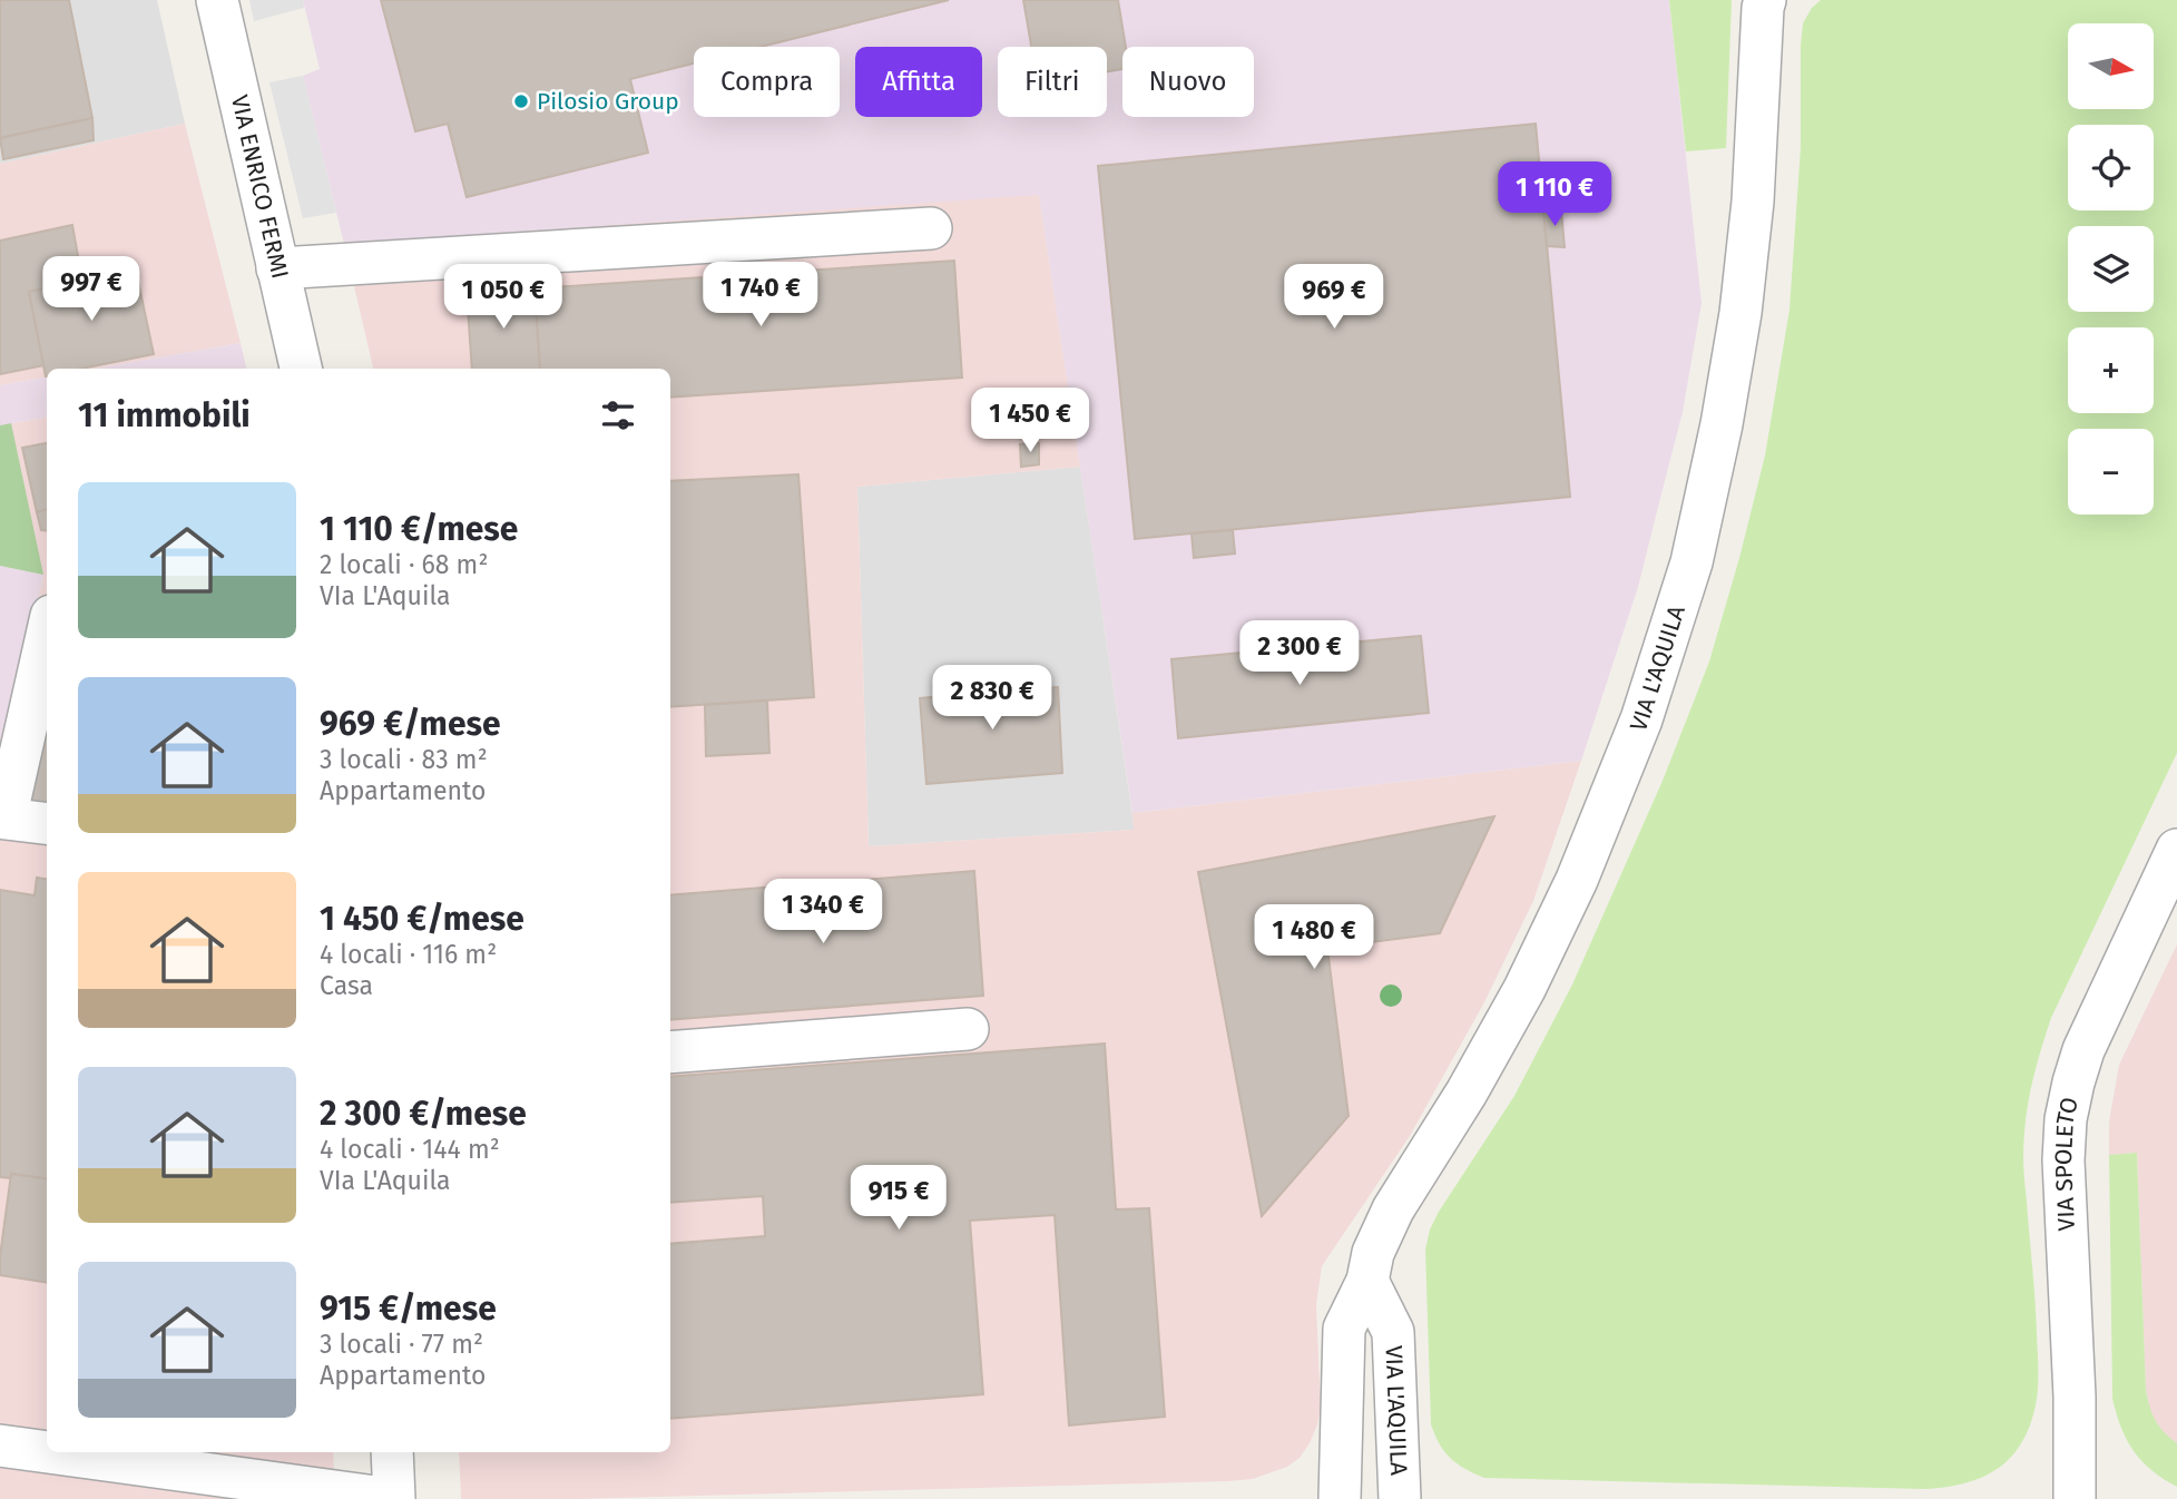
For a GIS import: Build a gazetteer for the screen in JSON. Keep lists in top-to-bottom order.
{
  "streets": {
    "street": ["VIA ENRICO FERMI", "VIA L'AQUILA", "VIA SPOLETO"]
  },
  "places": ["Pilosio Group"],
  "north": "right",
  "page": {
    "map_buttons": ["+", "−"],
    "chip": [
      "Compra",
      "Affitta",
      "Filtri",
      "Nuovo"
    ],
    "price": [
      "1 110 €",
      "997 €",
      "1 740 €",
      "1 050 €",
      "969 €",
      "1 450 €",
      "2 300 €",
      "2 830 €",
      "1 340 €",
      "1 480 €",
      "915 €"
    ],
    "heading": "11 immobili",
    "list": [
      {
        "name": "1 110 €/mese",
        "note": "2 locali · 68 m² · VIa L'Aquila"
      },
      {
        "name": "969 €/mese",
        "note": "3 locali · 83 m² · Appartamento"
      },
      {
        "name": "1 450 €/mese",
        "note": "4 locali · 116 m² · Casa"
      },
      {
        "name": "2 300 €/mese",
        "note": "4 locali · 144 m² · VIa L'Aquila"
      },
      {
        "name": "915 €/mese",
        "note": "3 locali · 77 m² · Appartamento"
      }
    ]
  }
}
